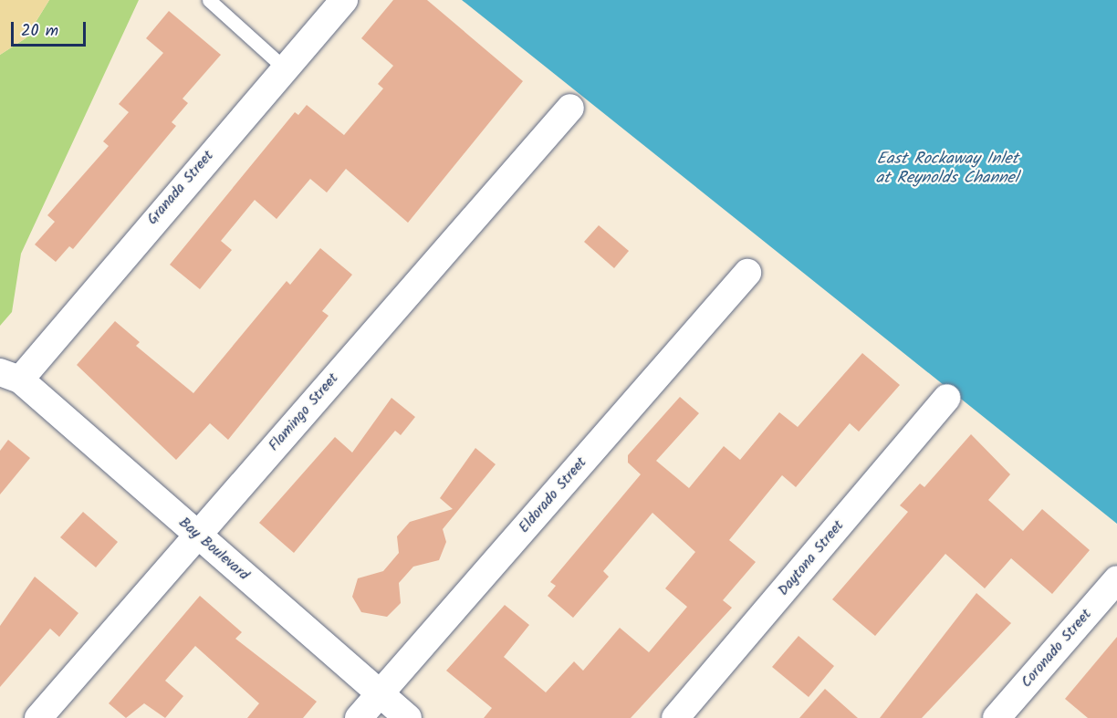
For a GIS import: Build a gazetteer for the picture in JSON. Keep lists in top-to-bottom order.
{
  "streets": {
    "street": [
      "Granada Street",
      "Flamingo Street",
      "Eldorado Street",
      "Bay Boulevard",
      "Daytona Street",
      "Coronado Street"
    ]
  },
  "crossings": [
    ["Granada Street", "Bay Boulevard"],
    ["Flamingo Street", "Bay Boulevard"],
    ["Eldorado Street", "Bay Boulevard"]
  ],
  "water": ["East Rockaway Inlet at Reynolds Channel"],
  "scale_bar": "20 m"
}
